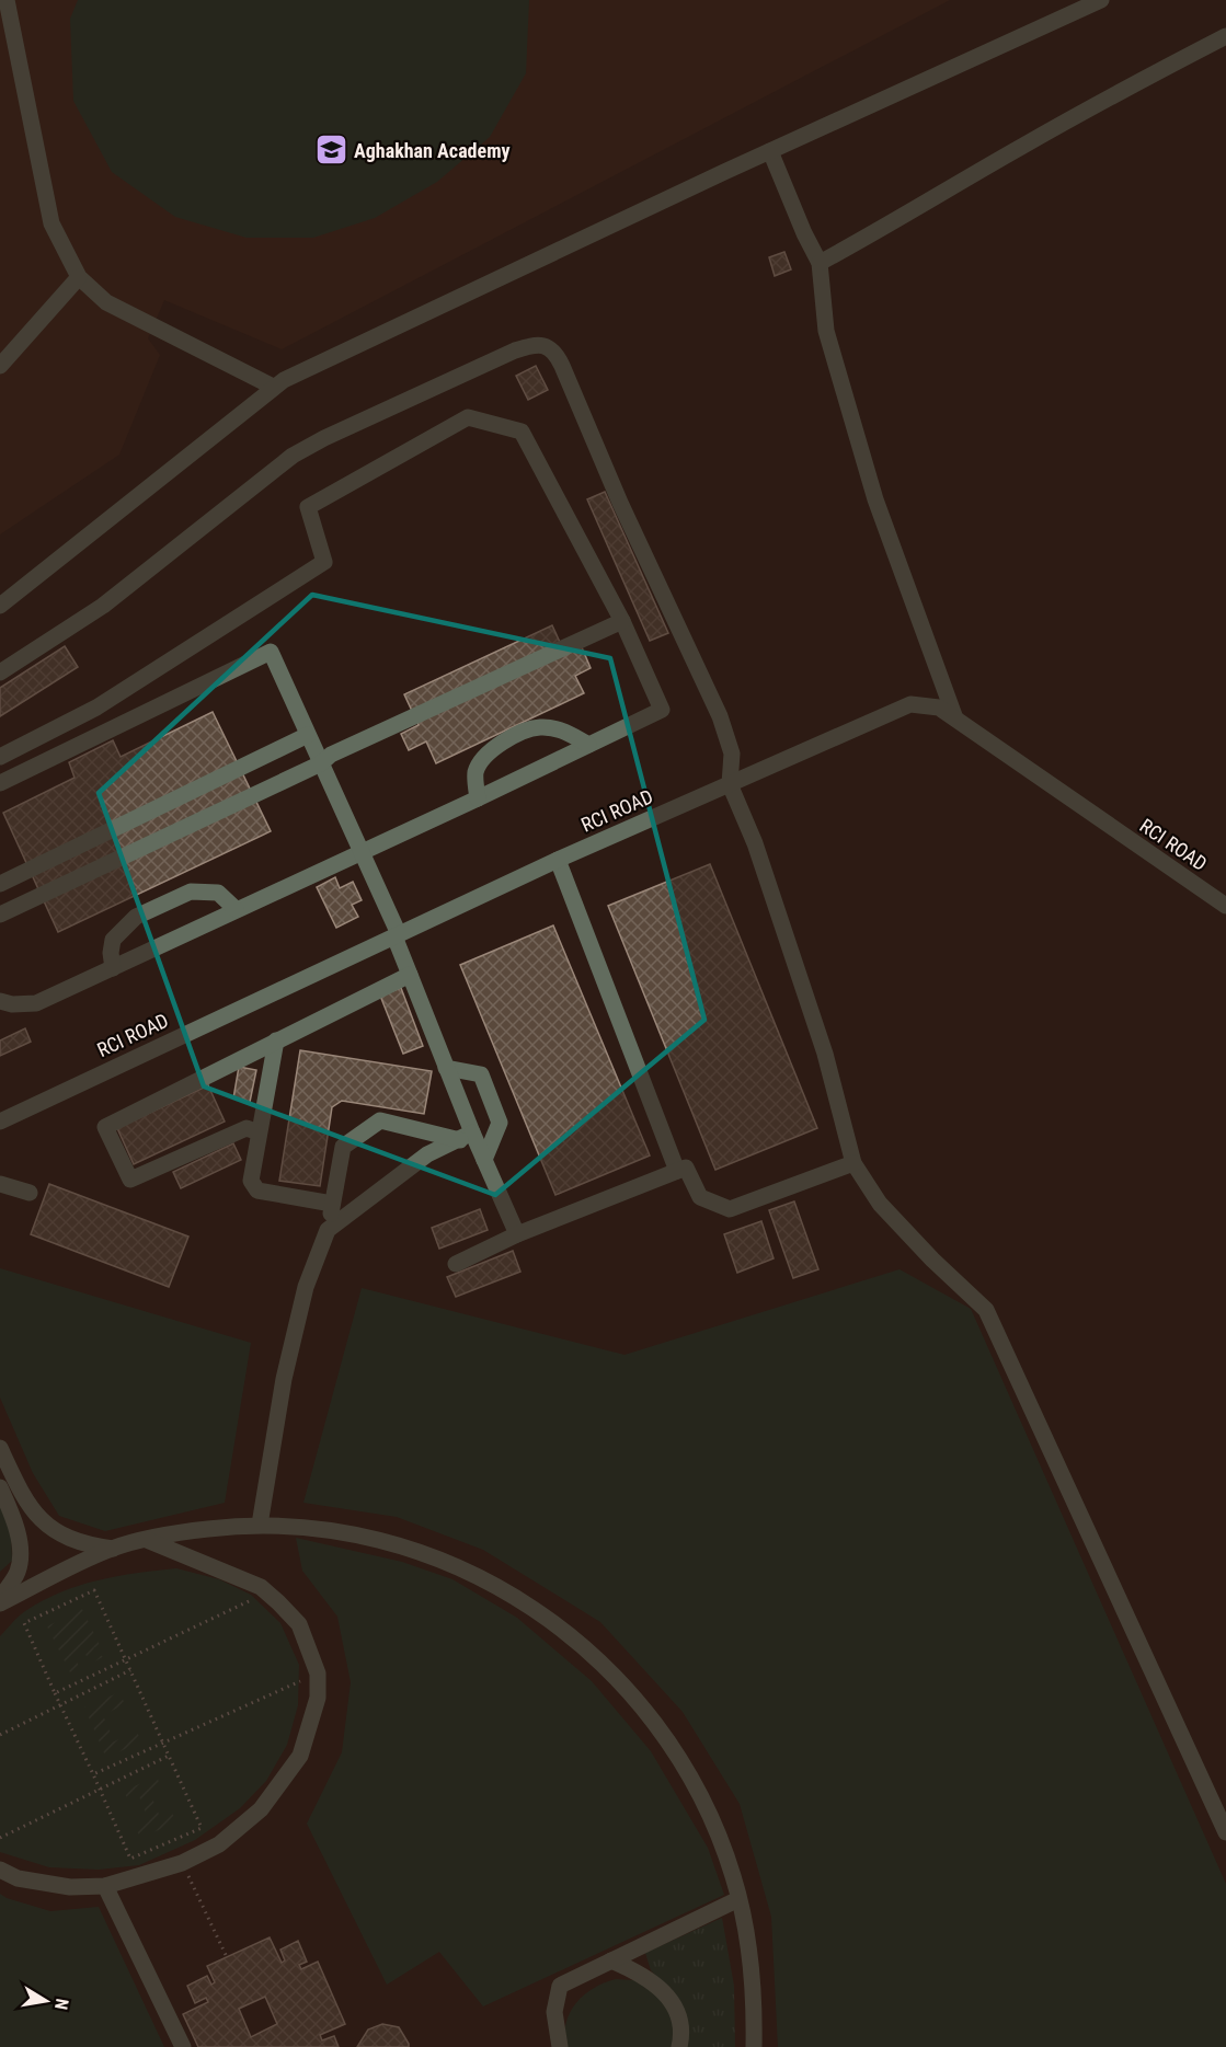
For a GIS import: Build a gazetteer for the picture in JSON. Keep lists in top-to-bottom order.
{
  "streets": {
    "street": ["RCI ROAD"]
  },
  "places": {
    "school or university": ["Aghakhan Academy"]
  },
  "north": "right"
}
